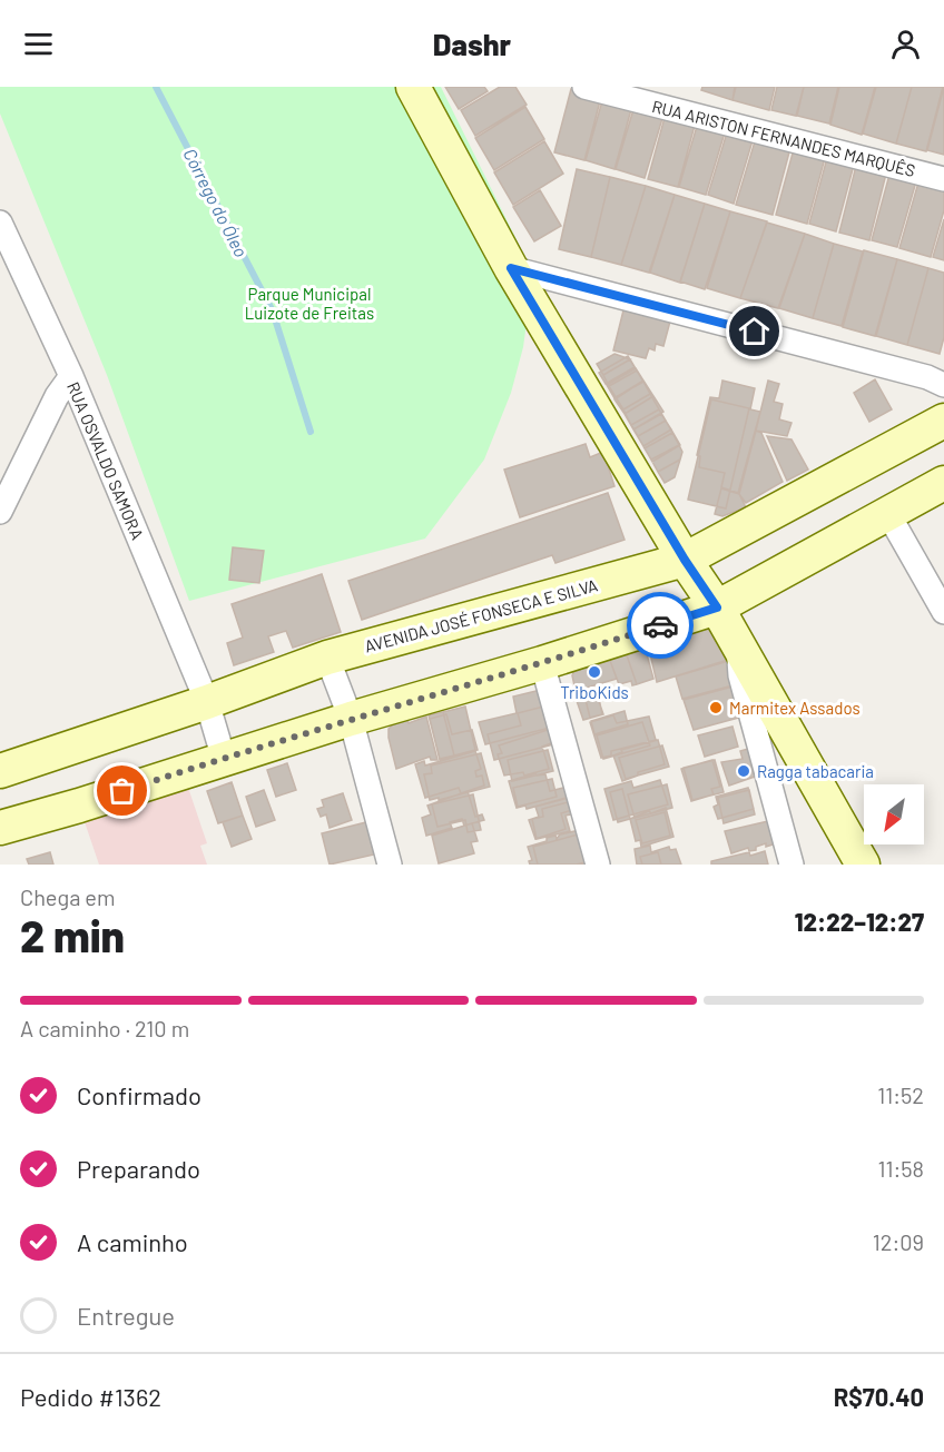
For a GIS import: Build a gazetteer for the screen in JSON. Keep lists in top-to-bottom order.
{
  "streets": {
    "main road": ["AVENIDA JOSÉ FONSECA E SILVA"],
    "street": ["RUA ARISTON FERNANDES MARQUÊS", "RUA OSVALDO SAMORA"]
  },
  "crossings": [
    ["RUA OSVALDO SAMORA", "AVENIDA JOSÉ FONSECA E SILVA"]
  ],
  "water": ["Córrego do Óleo"],
  "parks": ["Parque Municipal Luizote de Freitas"],
  "places": ["TriboKids", "Marmitex Assados", "Ragga tabacaria"],
  "north": "bottom left",
  "page": {
    "header": "Dashr",
    "heading": ["2 min", "Chega em", "12:22–12:27"],
    "panel": ["Pedido #1362", "R$70.40"],
    "bar": "A caminho · 210 m",
    "list": [
      ["Confirmado", "11:52"],
      ["Preparando", "11:58"],
      ["A caminho", "12:09"],
      "Entregue"
    ]
  }
}
